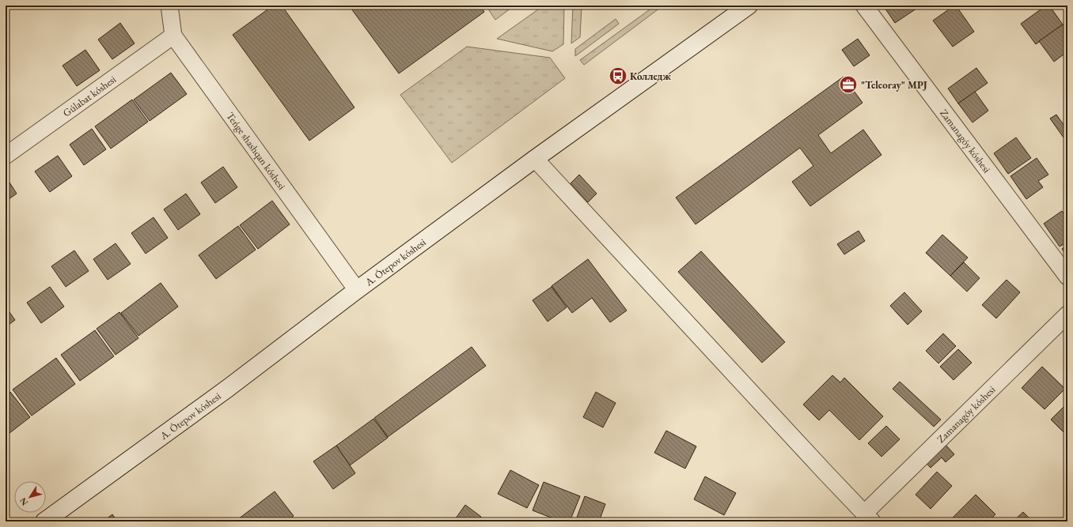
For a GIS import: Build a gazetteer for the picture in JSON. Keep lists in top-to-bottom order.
{
  "streets": {
    "main road": ["A. Ótepov kóshesi"],
    "street": ["Gúlabat kóshesi", "Zamanagóy kóshesi", "Teńge shashqan kóshesi"]
  },
  "crossings": [
    ["Gúlabat kóshesi", "Teńge shashqan kóshesi"],
    ["Teńge shashqan kóshesi", "A. Ótepov kóshesi"]
  ],
  "places": {
    "bus stop": ["Колледж"],
    "office": ["\"Teleoray\" MPJ"]
  },
  "north": "bottom left"
}
